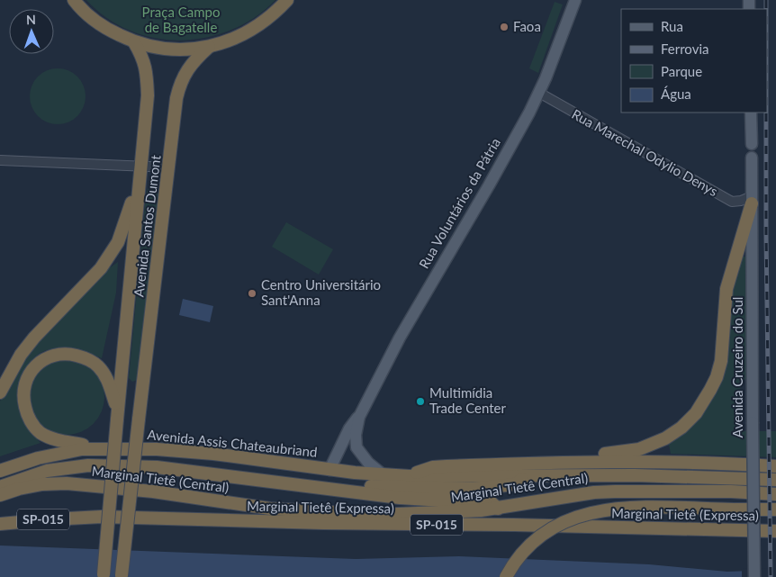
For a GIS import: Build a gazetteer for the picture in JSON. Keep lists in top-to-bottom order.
{
  "streets": {
    "highway": [
      "Avenida Santos Dumont",
      "Avenida Assis Chateaubriand",
      "Marginal Tietê (Central)",
      "Marginal Tietê (Expressa)",
      "SP-015"
    ],
    "main road": ["Rua Voluntários da Pátria", "Avenida Cruzeiro do Sul"],
    "street": ["Rua Marechal Odylio Denys"]
  },
  "crossings": [
    ["Rua Marechal Odylio Denys", "Rua Voluntários da Pátria"],
    ["Rua Marechal Odylio Denys", "Avenida Cruzeiro do Sul"],
    ["Rua Voluntários da Pátria", "Avenida Assis Chateaubriand"]
  ],
  "parks": ["Praça Campo de Bagatelle"],
  "places": ["Faoa", "Centro Universitário Sant'Anna", "Multimídia Trade Center"],
  "legend": [
    "Rua",
    "Ferrovia",
    "Parque",
    "Água"
  ],
  "north": "top"
}
